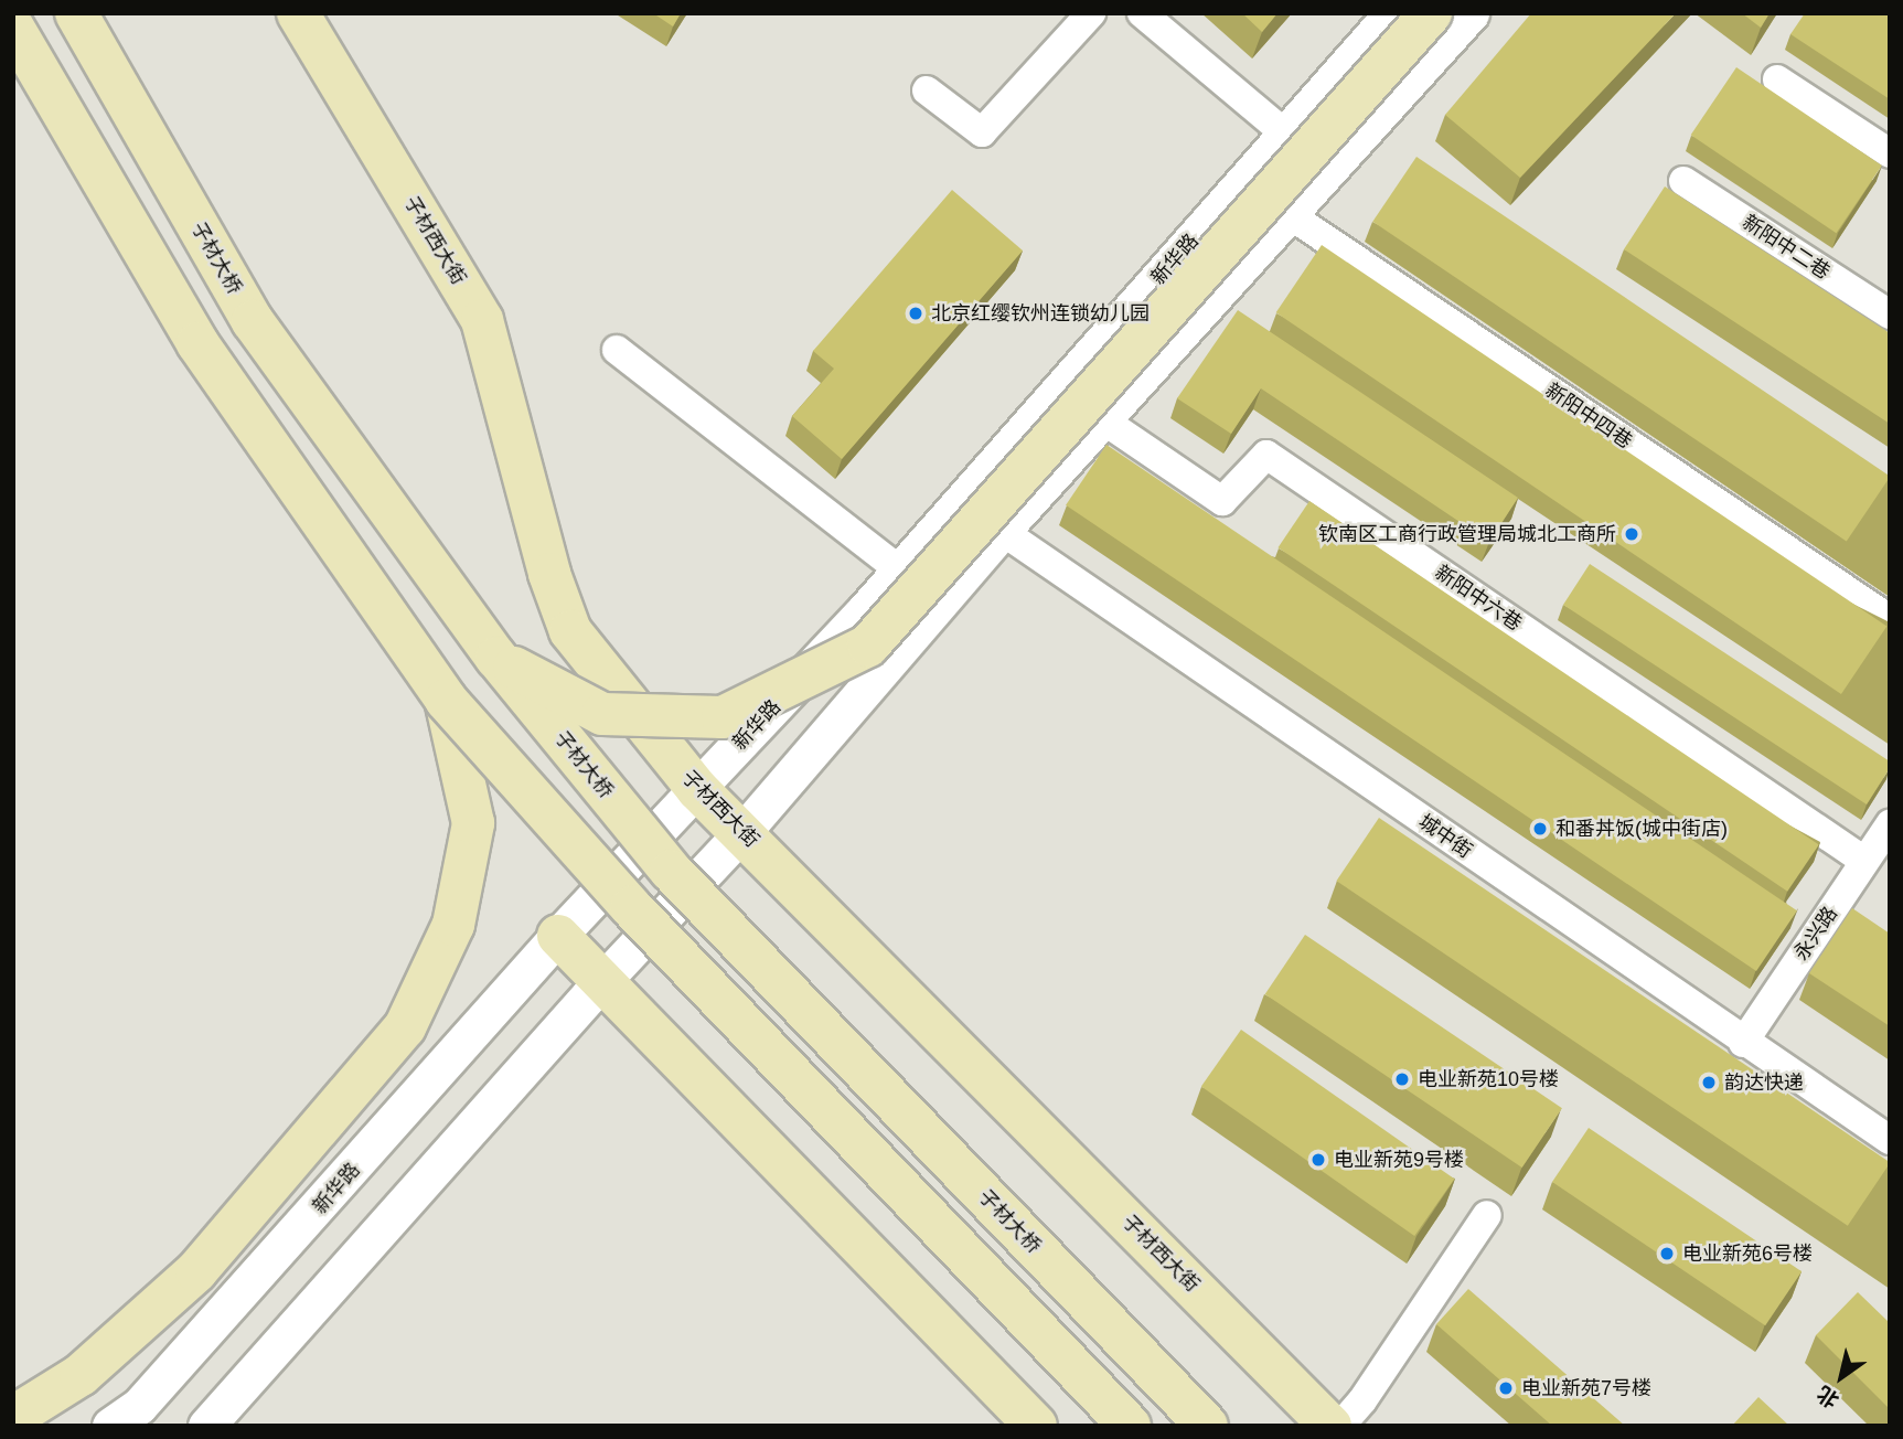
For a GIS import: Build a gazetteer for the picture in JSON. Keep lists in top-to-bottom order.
{
  "streets": {
    "main road": ["子材西大街", "子材大桥"],
    "street": [
      "新阳中二巷",
      "新华路",
      "新阳中四巷",
      "新阳中六巷",
      "城中街",
      "永兴路"
    ]
  },
  "crossings": [
    ["子材西大街", "新华路"],
    ["新阳中六巷", "永兴路"],
    ["城中街", "永兴路"]
  ],
  "places": [
    "北京红缨钦州连锁幼儿园",
    "钦南区工商行政管理局城北工商所",
    "和番丼饭(城中街店)",
    "电业新苑10号楼",
    "韵达快递",
    "电业新苑9号楼",
    "电业新苑6号楼",
    "电业新苑7号楼"
  ],
  "north": "bottom left"
}
